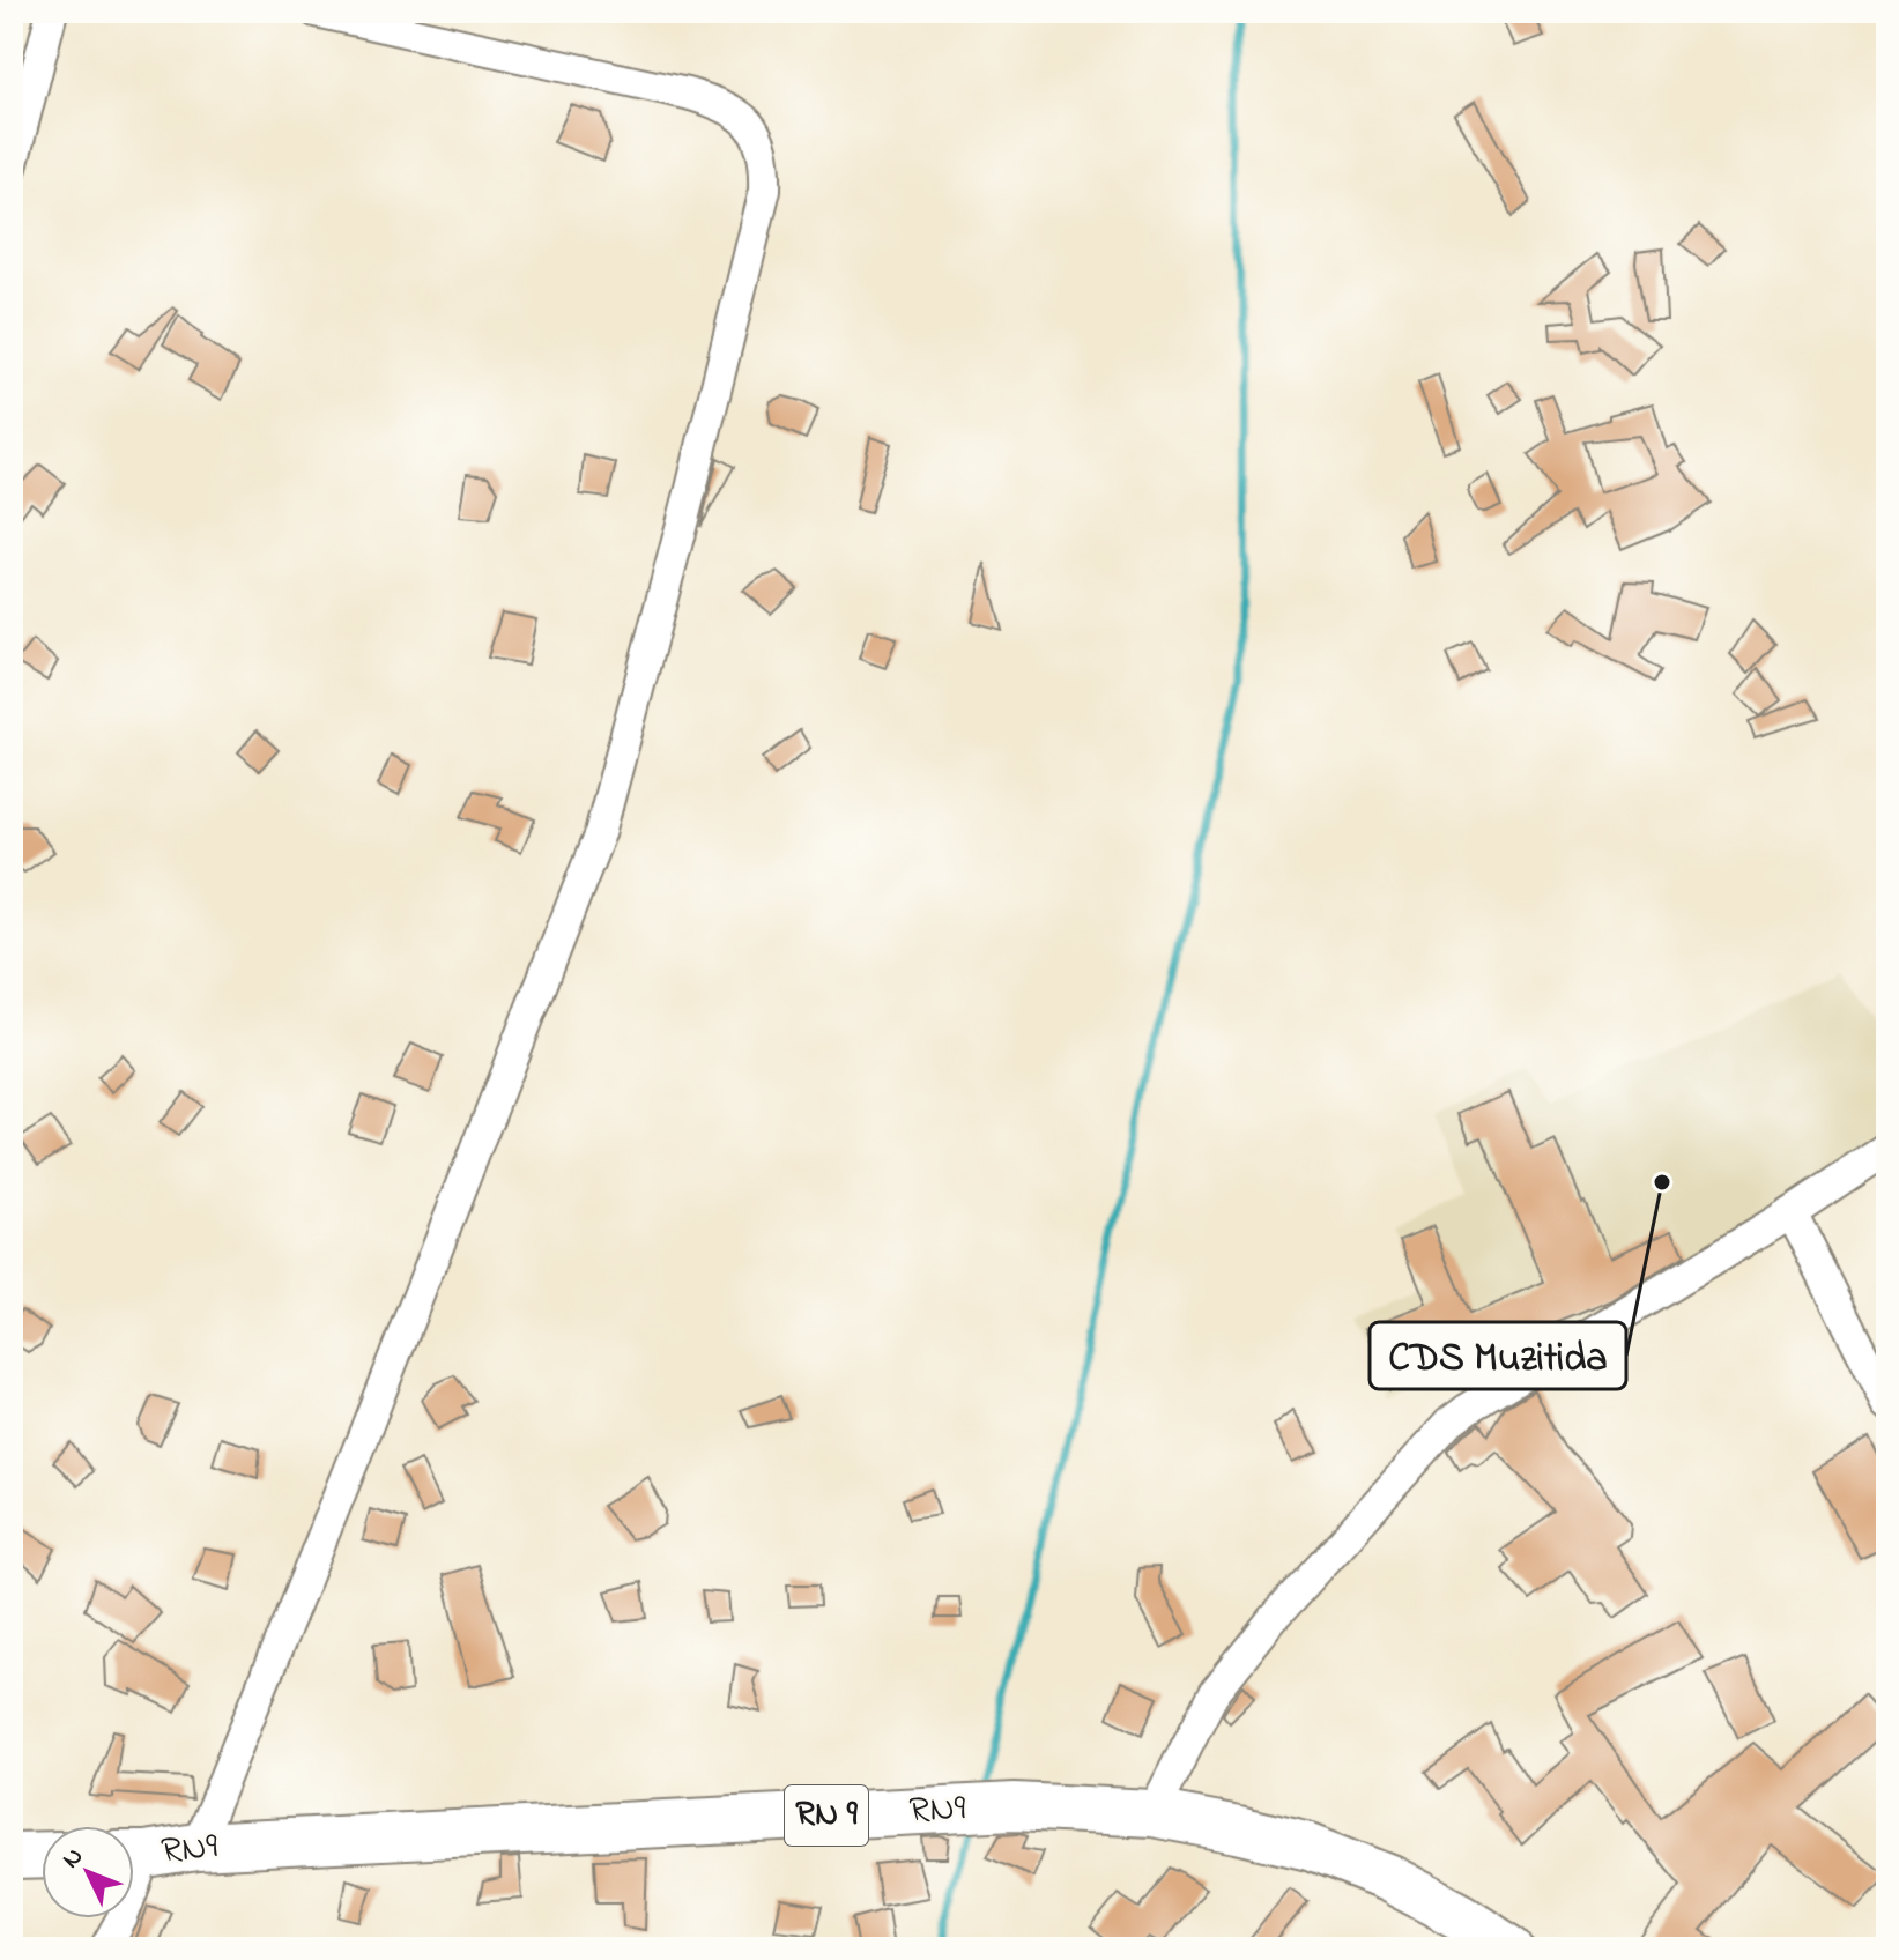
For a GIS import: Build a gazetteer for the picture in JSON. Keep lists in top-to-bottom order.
{
  "streets": {
    "main road": ["RN9", "RN 9"]
  },
  "places": ["CDS Muzitida"],
  "north": "top left"
}
